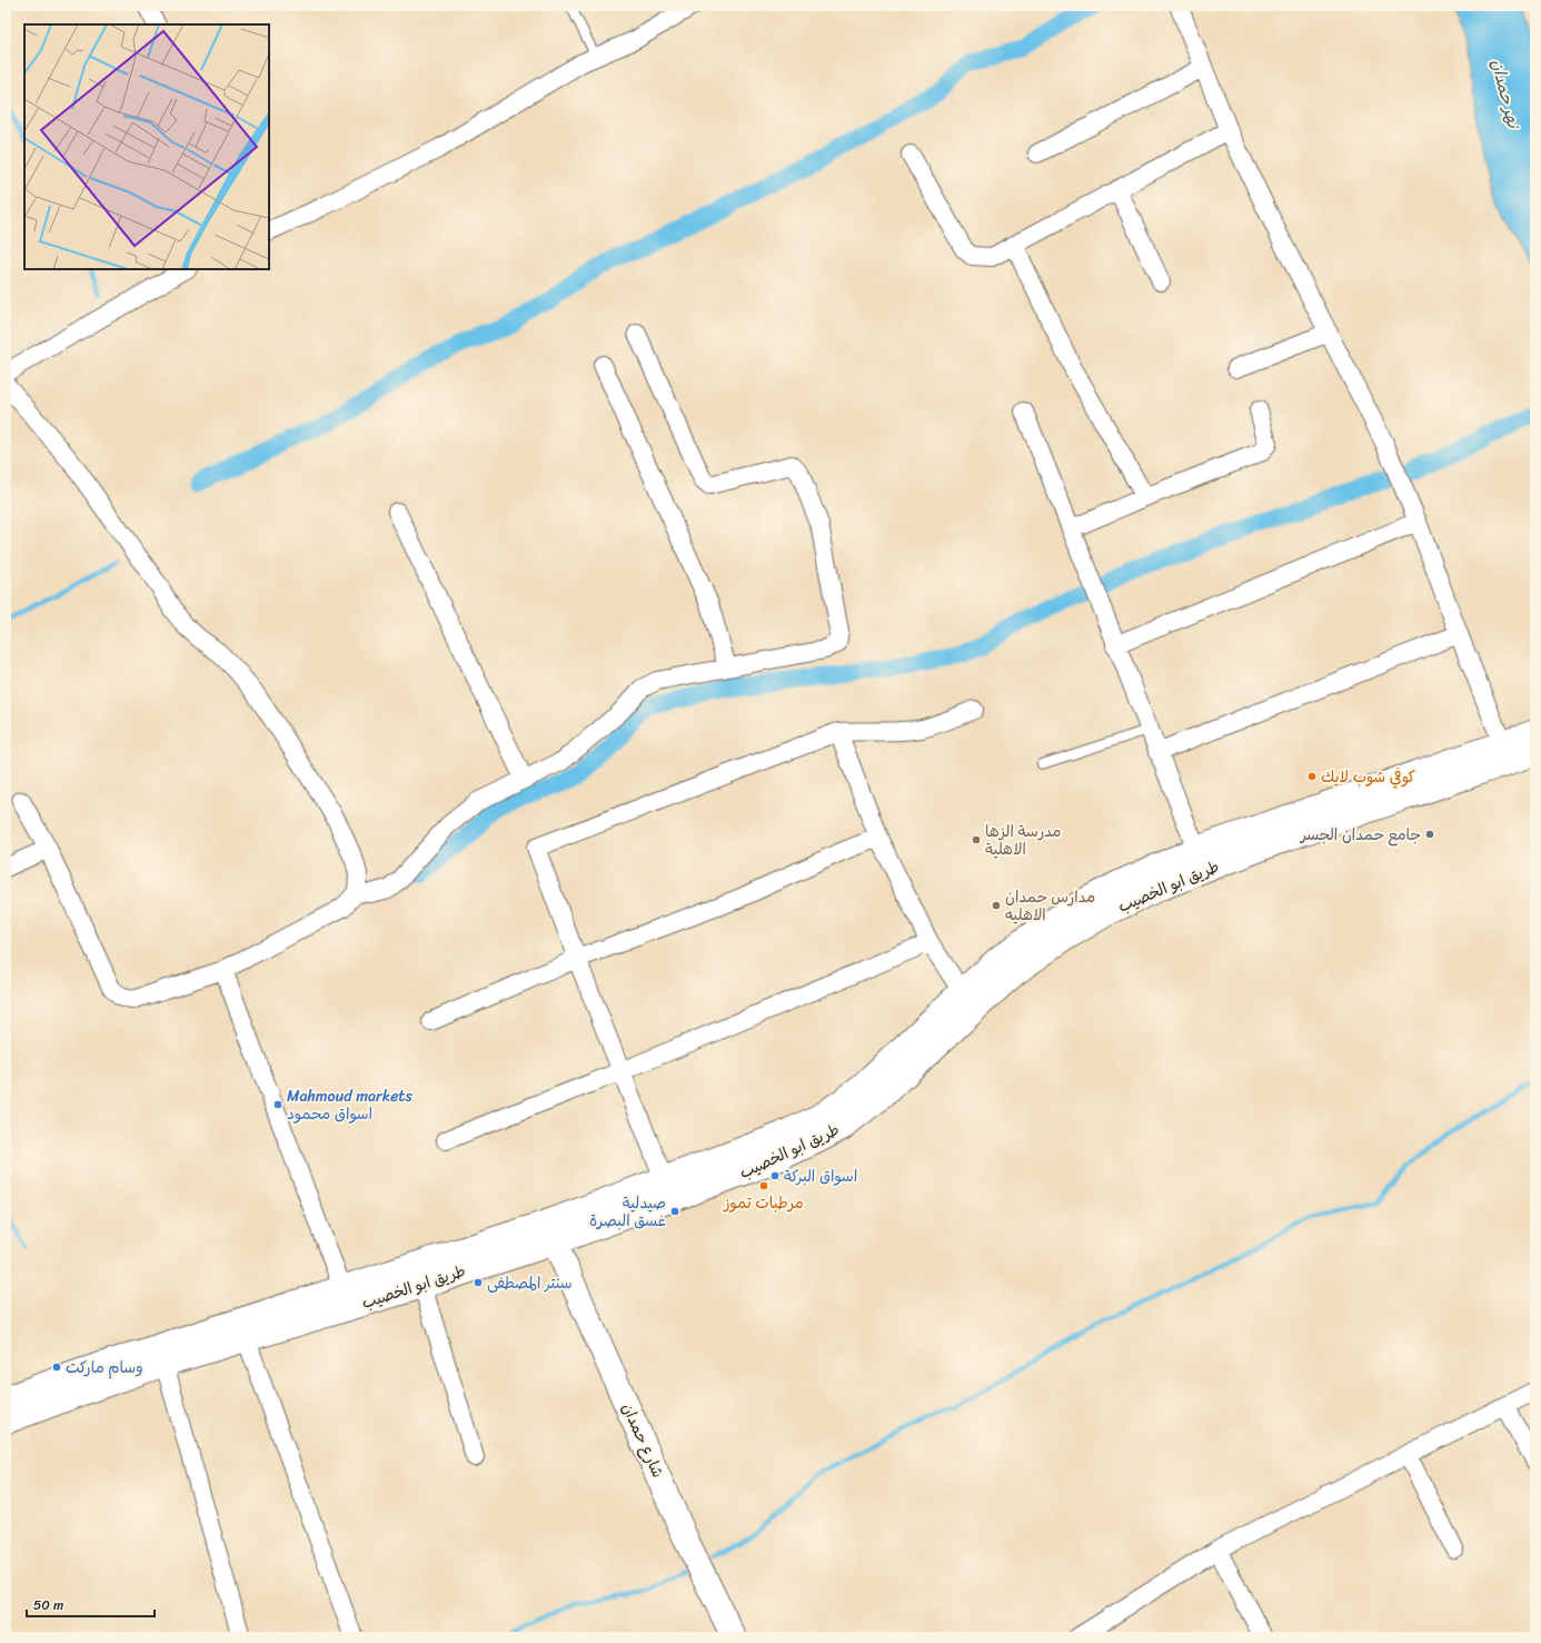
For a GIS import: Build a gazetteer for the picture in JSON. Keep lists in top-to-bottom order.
{
  "streets": {
    "main road": ["طريق ابو الخصيب", "شارع حمدان"]
  },
  "crossings": [
    ["طريق ابو الخصيب", "شارع حمدان"]
  ],
  "water": ["نهر حمدان"],
  "places": [
    "كوفي شوب لايك",
    "جامع حمدان الجسر",
    "مدرسة الزها الاهلية",
    "مدارس حمدان الاهليه",
    "Mahmoud markets اسواق محمود",
    "اسواق البركة",
    "مرطبات تموز",
    "صيدلية غسق البصرة",
    "سنتر المصطفى",
    "وسام ماركت"
  ],
  "scale_bar": "50 m"
}
